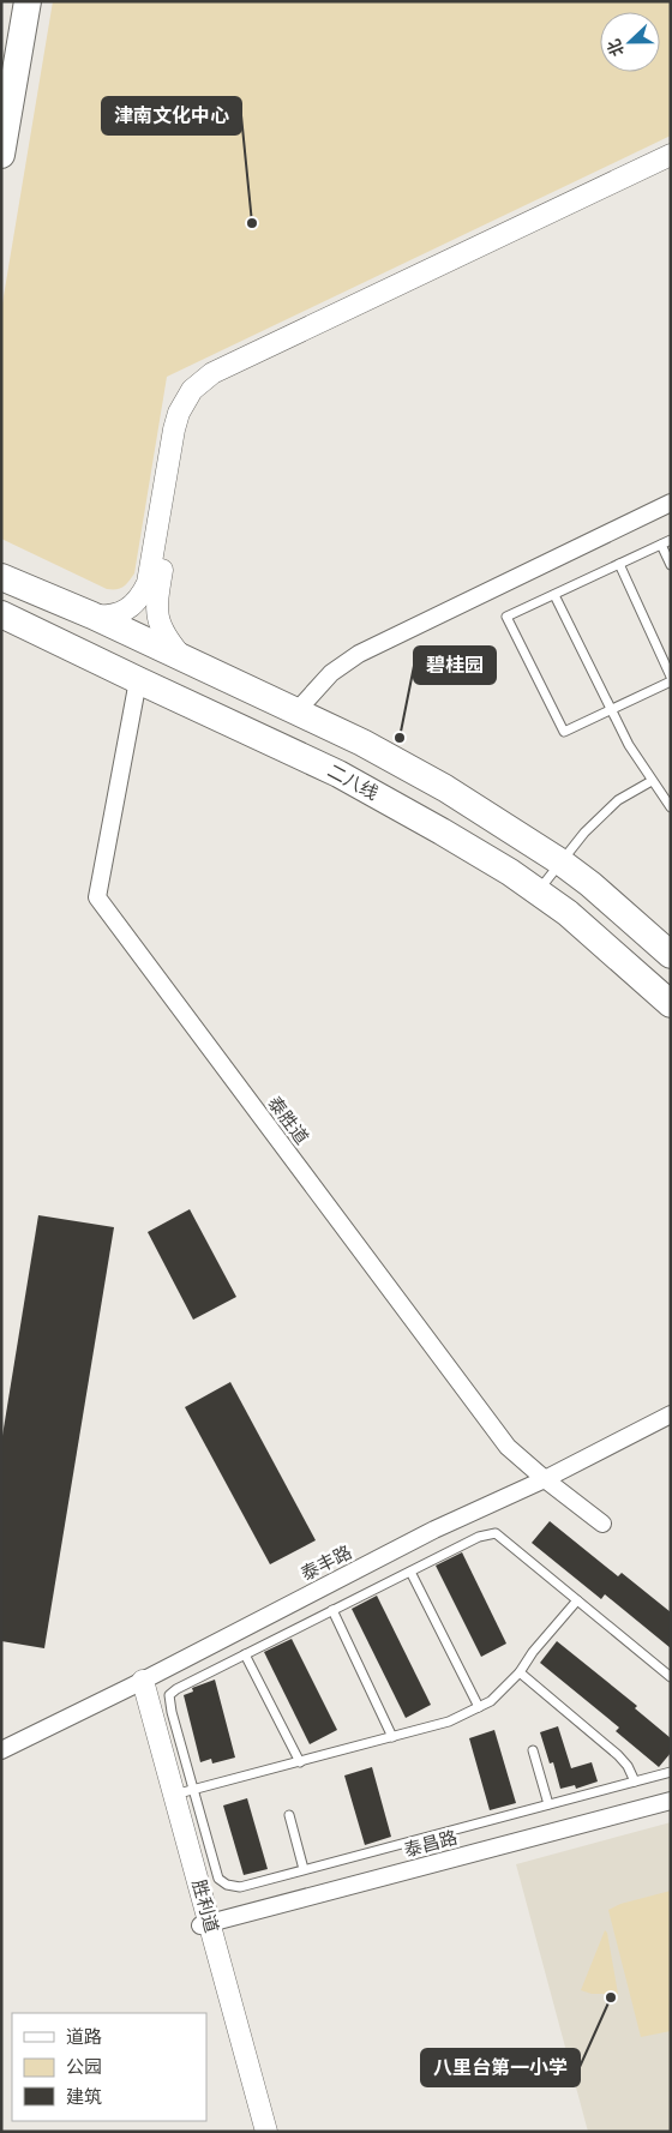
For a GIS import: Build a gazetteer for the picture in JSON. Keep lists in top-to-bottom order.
{
  "streets": {
    "main road": ["二八线"],
    "street": [
      "泰胜道",
      "泰丰路",
      "泰昌路",
      "胜利道"
    ]
  },
  "crossings": [
    ["二八线", "泰胜道"],
    ["泰胜道", "泰丰路"],
    ["泰丰路", "胜利道"],
    ["泰昌路", "胜利道"]
  ],
  "places": ["津南文化中心", "碧桂园", "八里台第一小学"],
  "legend": ["道路", "公园", "建筑"],
  "north": "left"
}
